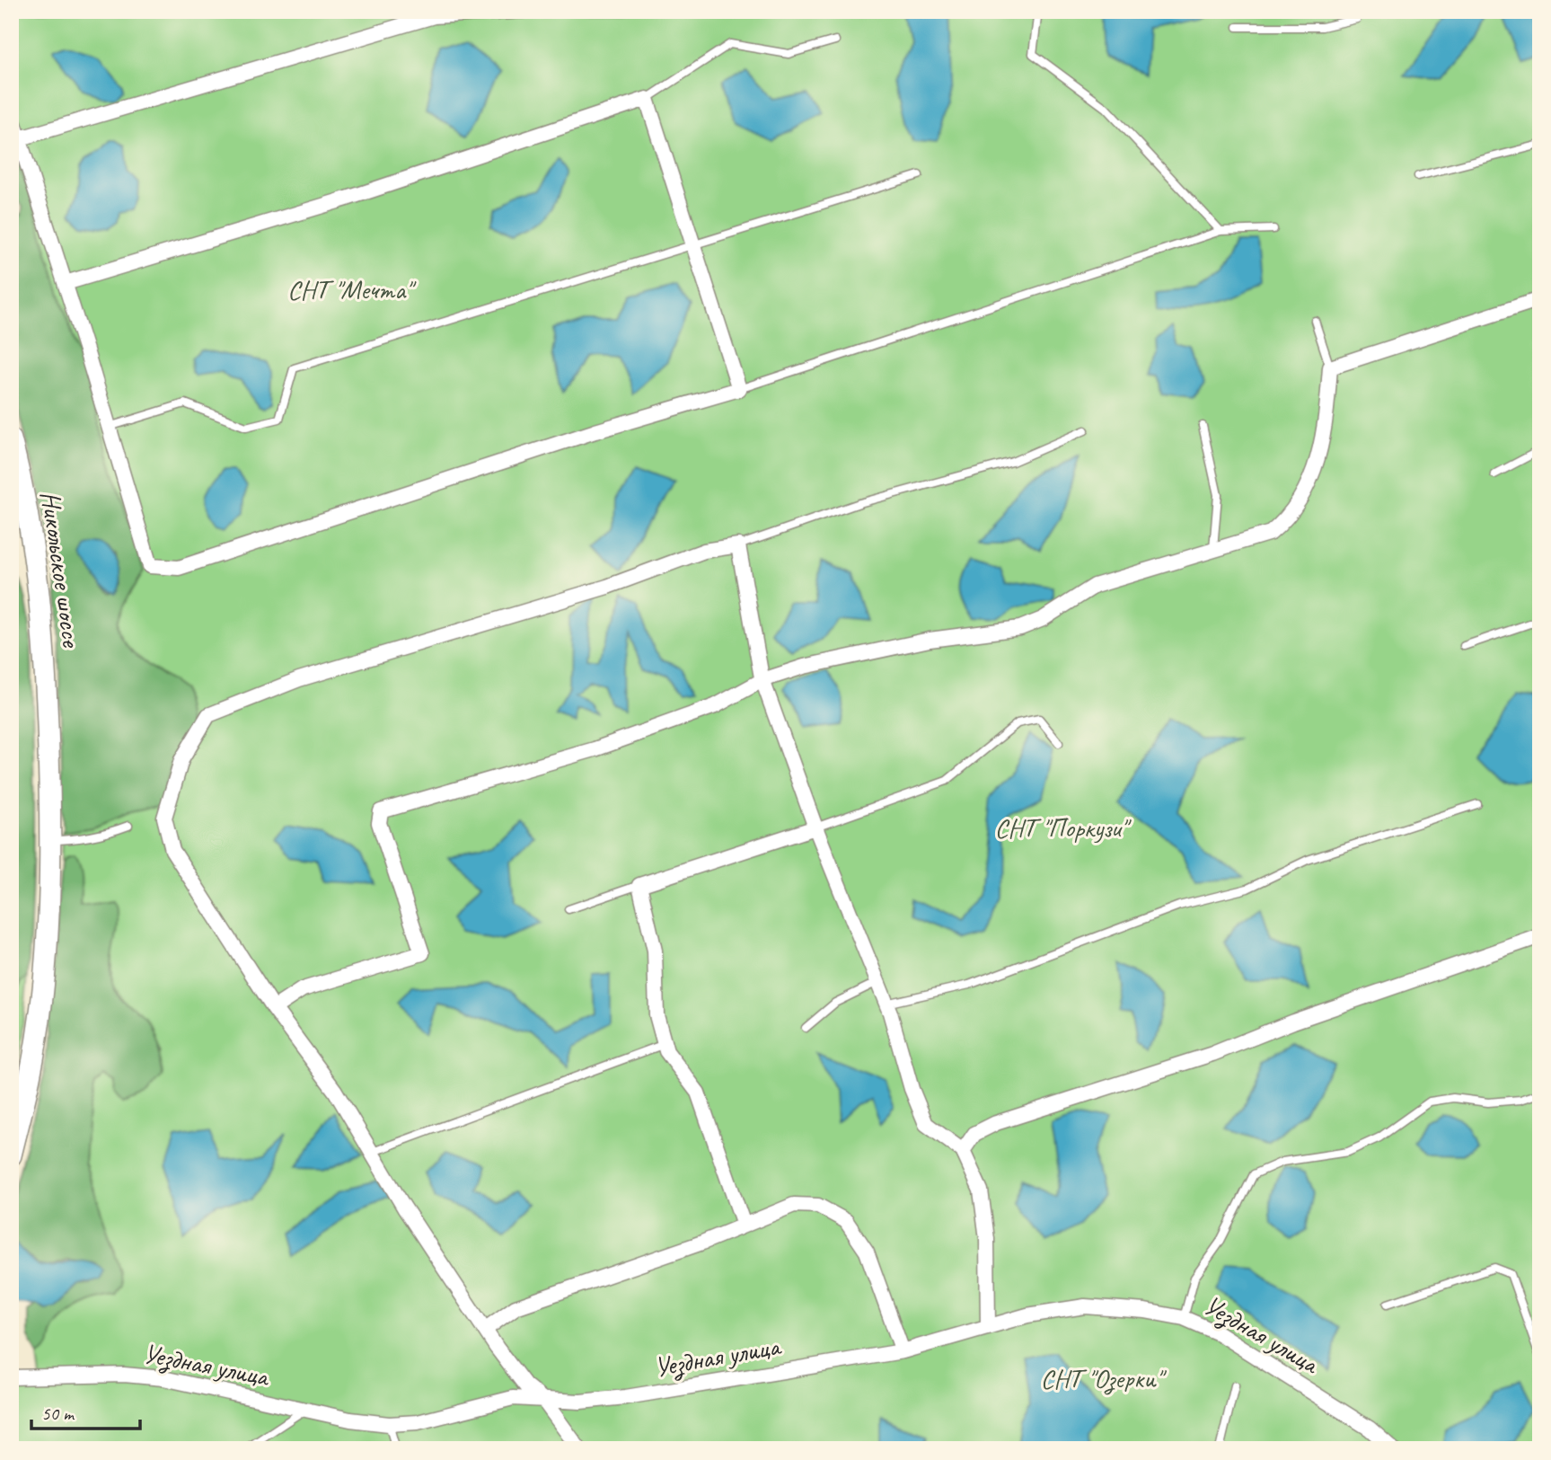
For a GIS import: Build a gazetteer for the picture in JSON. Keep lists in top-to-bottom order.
{
  "streets": {
    "main road": ["Никольское шоссе"],
    "street": ["Уездная улица"]
  },
  "parks": ["СНТ \"Мечта\"", "СНТ \"Поркузи\"", "СНТ \"Озерки\""],
  "scale_bar": "50 m"
}
